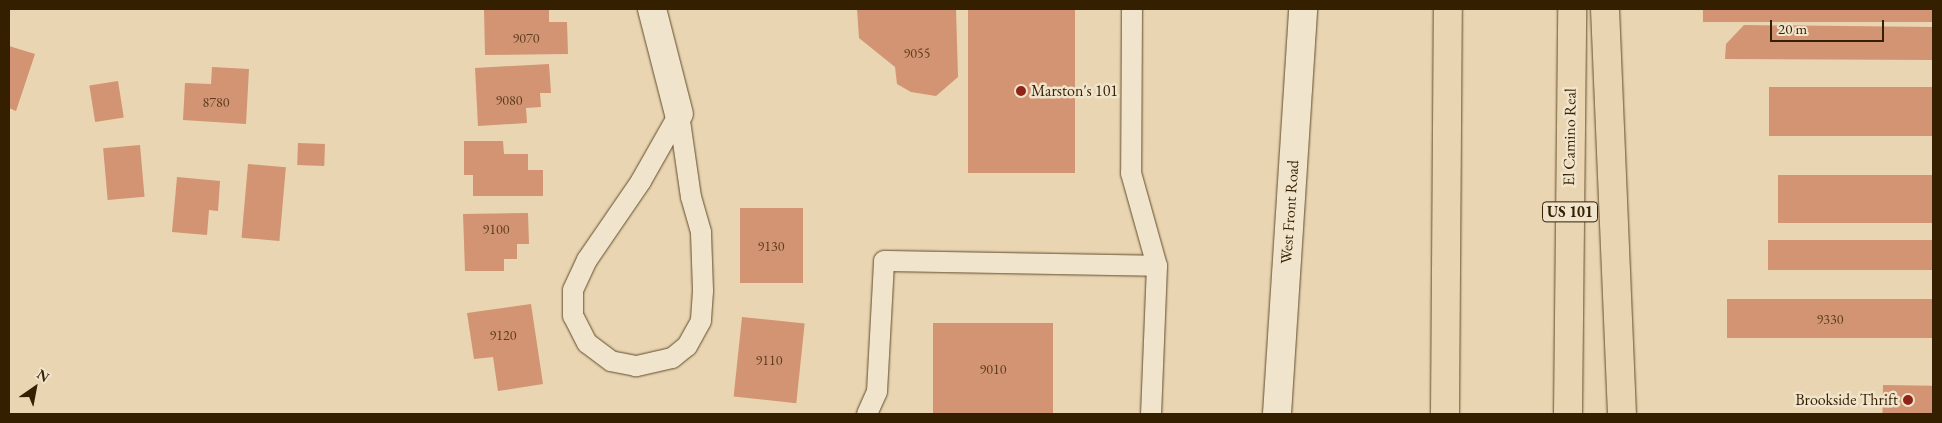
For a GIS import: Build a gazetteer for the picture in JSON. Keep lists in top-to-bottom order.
{
  "streets": {
    "highway": ["El Camino Real", "US 101"],
    "street": ["West Front Road"]
  },
  "places": ["Marston's 101", "Brookside Thrift"],
  "house_numbers": [
    "9070",
    "9055",
    "9080",
    "8780",
    "9100",
    "9130",
    "9330",
    "9120",
    "9110",
    "9010"
  ],
  "scale_bar": "20 m",
  "north": "top right"
}
